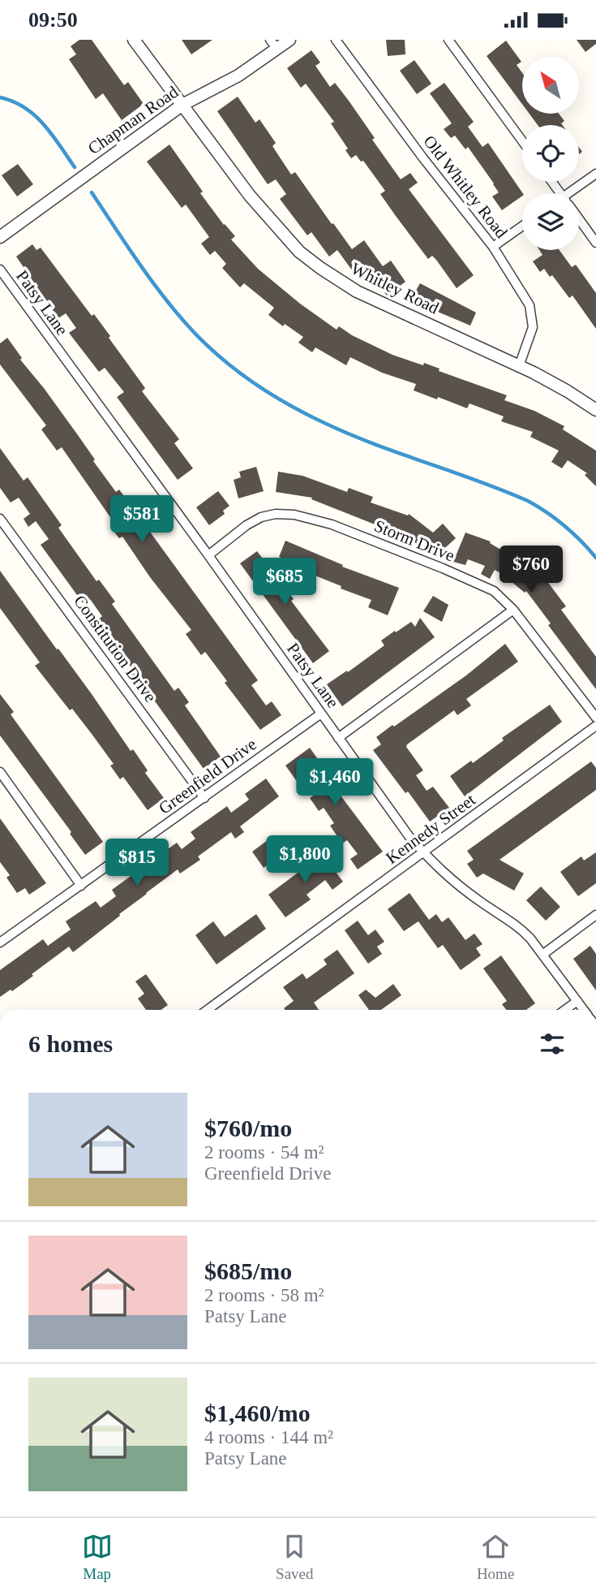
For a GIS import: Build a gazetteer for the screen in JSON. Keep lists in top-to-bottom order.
{
  "streets": {
    "street": [
      "Chapman Road",
      "Old Whitley Road",
      "Whitley Road",
      "Patsy Lane",
      "Storm Drive",
      "Constitution Drive",
      "Greenfield Drive",
      "Kennedy Street"
    ]
  },
  "crossings": [
    ["Chapman Road", "Whitley Road"],
    ["Old Whitley Road", "Whitley Road"],
    ["Patsy Lane", "Storm Drive"],
    ["Patsy Lane", "Greenfield Drive"],
    ["Patsy Lane", "Kennedy Street"],
    ["Constitution Drive", "Greenfield Drive"]
  ],
  "north": "top left",
  "page": {
    "status": "09:50",
    "price": [
      "$581",
      "$760",
      "$685",
      "$1,460",
      "$1,800",
      "$815"
    ],
    "heading": "6 homes",
    "list": [
      {
        "name": "$760/mo",
        "note": "2 rooms · 54 m² · Greenfield Drive"
      },
      {
        "name": "$685/mo",
        "note": "2 rooms · 58 m² · Patsy Lane"
      },
      {
        "name": "$1,460/mo",
        "note": "4 rooms · 144 m² · Patsy Lane"
      }
    ],
    "tabs": ["Map", "Saved", "Home"]
  }
}
